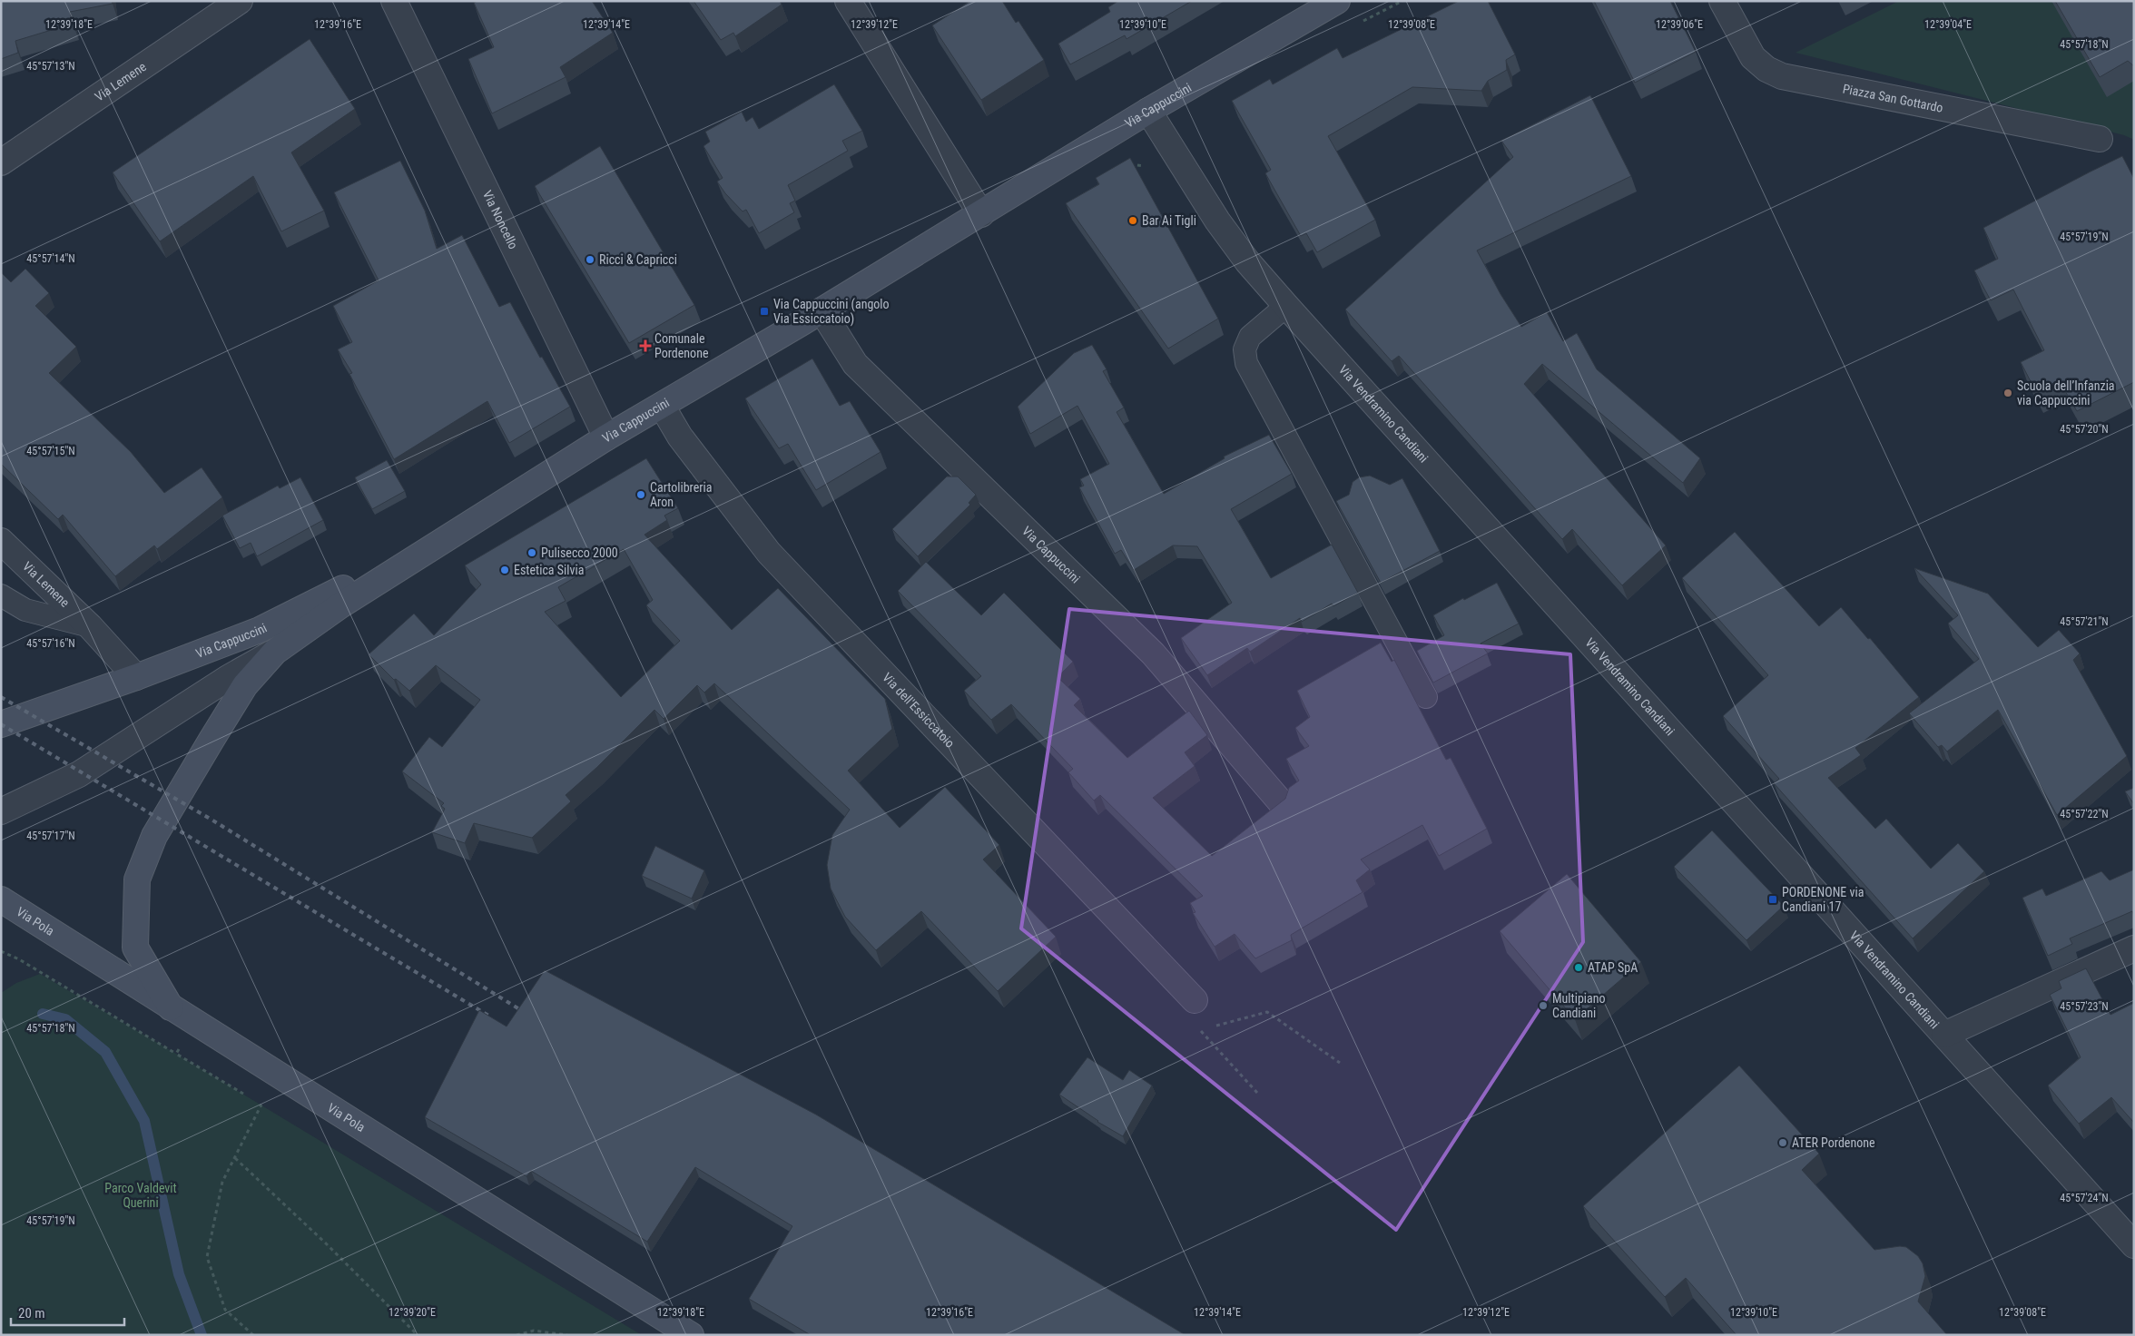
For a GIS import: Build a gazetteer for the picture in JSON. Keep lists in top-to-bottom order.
{
  "streets": {
    "main road": ["Via Cappuccini", "Via Pola"],
    "street": [
      "Via Lemene",
      "Piazza San Gottardo",
      "Via Noncello",
      "Via Vendramino Candiani",
      "Via dell'Essiccatoio"
    ]
  },
  "crossings": [
    ["Via Lemene", "Via Cappuccini"],
    ["Via Cappuccini", "Via Noncello"],
    ["Via Cappuccini", "Via Vendramino Candiani"],
    ["Via Cappuccini", "Via dell'Essiccatoio"],
    ["Via Cappuccini", "Via Pola"]
  ],
  "parks": ["Parco Valdevit Querini"],
  "places": {
    "other": [
      "Bar Ai Tigli",
      "Ricci & Capricci",
      "Scuola dell’Infanzia via Cappuccini",
      "Cartolibreria Aron",
      "Pulisecco 2000",
      "Estetica Silvia",
      "ATAP SpA",
      "Multipiano Candiani",
      "ATER Pordenone"
    ],
    "transit": ["Via Cappuccini (angolo Via Essiccatoio)", "PORDENONE via Candiani 17"],
    "health": ["Comunale Pordenone"]
  },
  "scale_bar": "20 m",
  "coordinates": [
    "12°39'18\"E",
    "12°39'16\"E",
    "12°39'14\"E",
    "12°39'12\"E",
    "12°39'10\"E",
    "12°39'08\"E",
    "12°39'06\"E",
    "12°39'04\"E",
    "45°57'18\"N",
    "45°57'13\"N",
    "45°57'19\"N",
    "45°57'14\"N",
    "45°57'20\"N",
    "45°57'15\"N",
    "45°57'21\"N",
    "45°57'16\"N",
    "45°57'22\"N",
    "45°57'17\"N",
    "45°57'23\"N",
    "45°57'24\"N",
    "12°39'20\"E"
  ]
}
